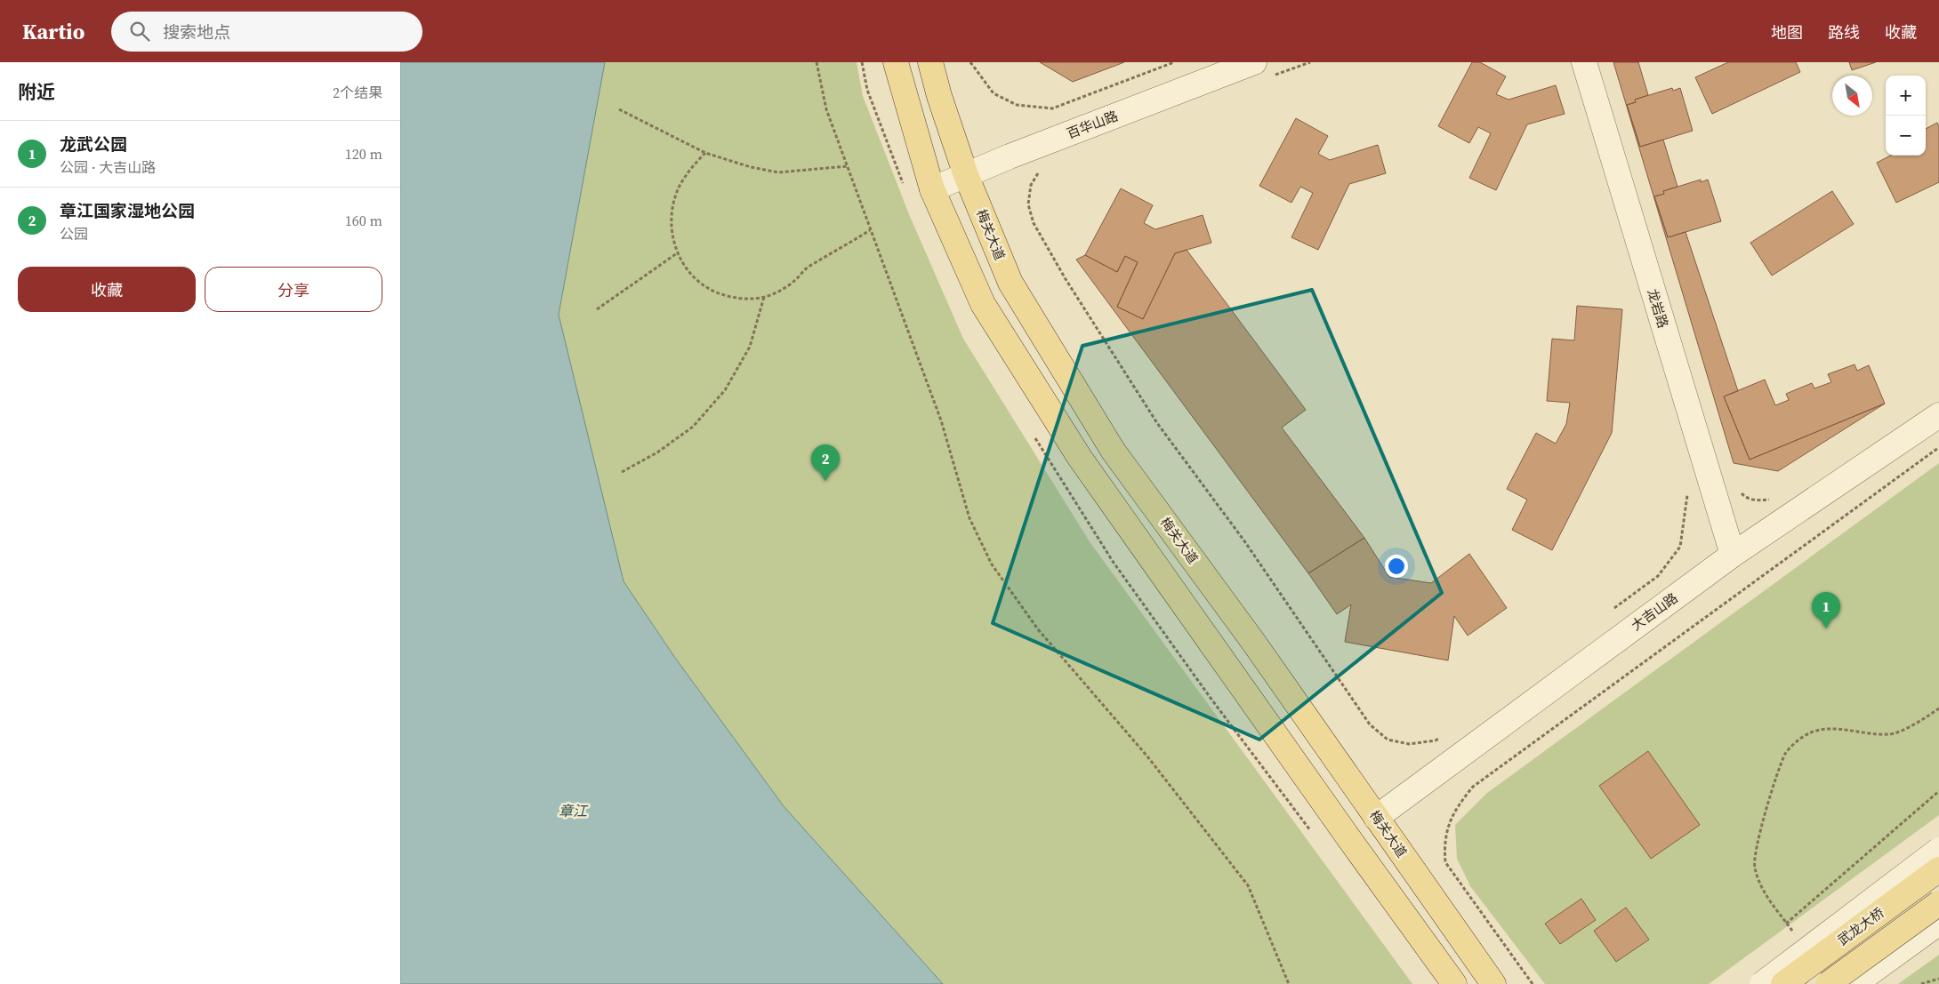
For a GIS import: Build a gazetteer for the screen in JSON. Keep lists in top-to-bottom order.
{
  "streets": {
    "main road": ["梅关大道", "武龙大桥"],
    "street": ["百华山路", "龙岩路", "大吉山路"]
  },
  "crossings": [
    ["百华山路", "梅关大道"],
    ["梅关大道", "大吉山路"],
    ["龙岩路", "大吉山路"]
  ],
  "water": ["章江"],
  "north": "bottom right",
  "page": {
    "header": "Kartio",
    "search": "搜索地点",
    "nav": ["地图", "路线", "收藏"],
    "heading": ["附近", "2个结果"],
    "map_buttons": ["+", "−"],
    "list": [
      {
        "mark": "1",
        "name": "龙武公园",
        "note": "公园 · 大吉山路",
        "value": "120 m"
      },
      {
        "mark": "2",
        "name": "章江国家湿地公园",
        "note": "公园",
        "value": "160 m"
      }
    ],
    "buttons": ["收藏", "分享"],
    "pins": ["2", "1"]
  }
}
